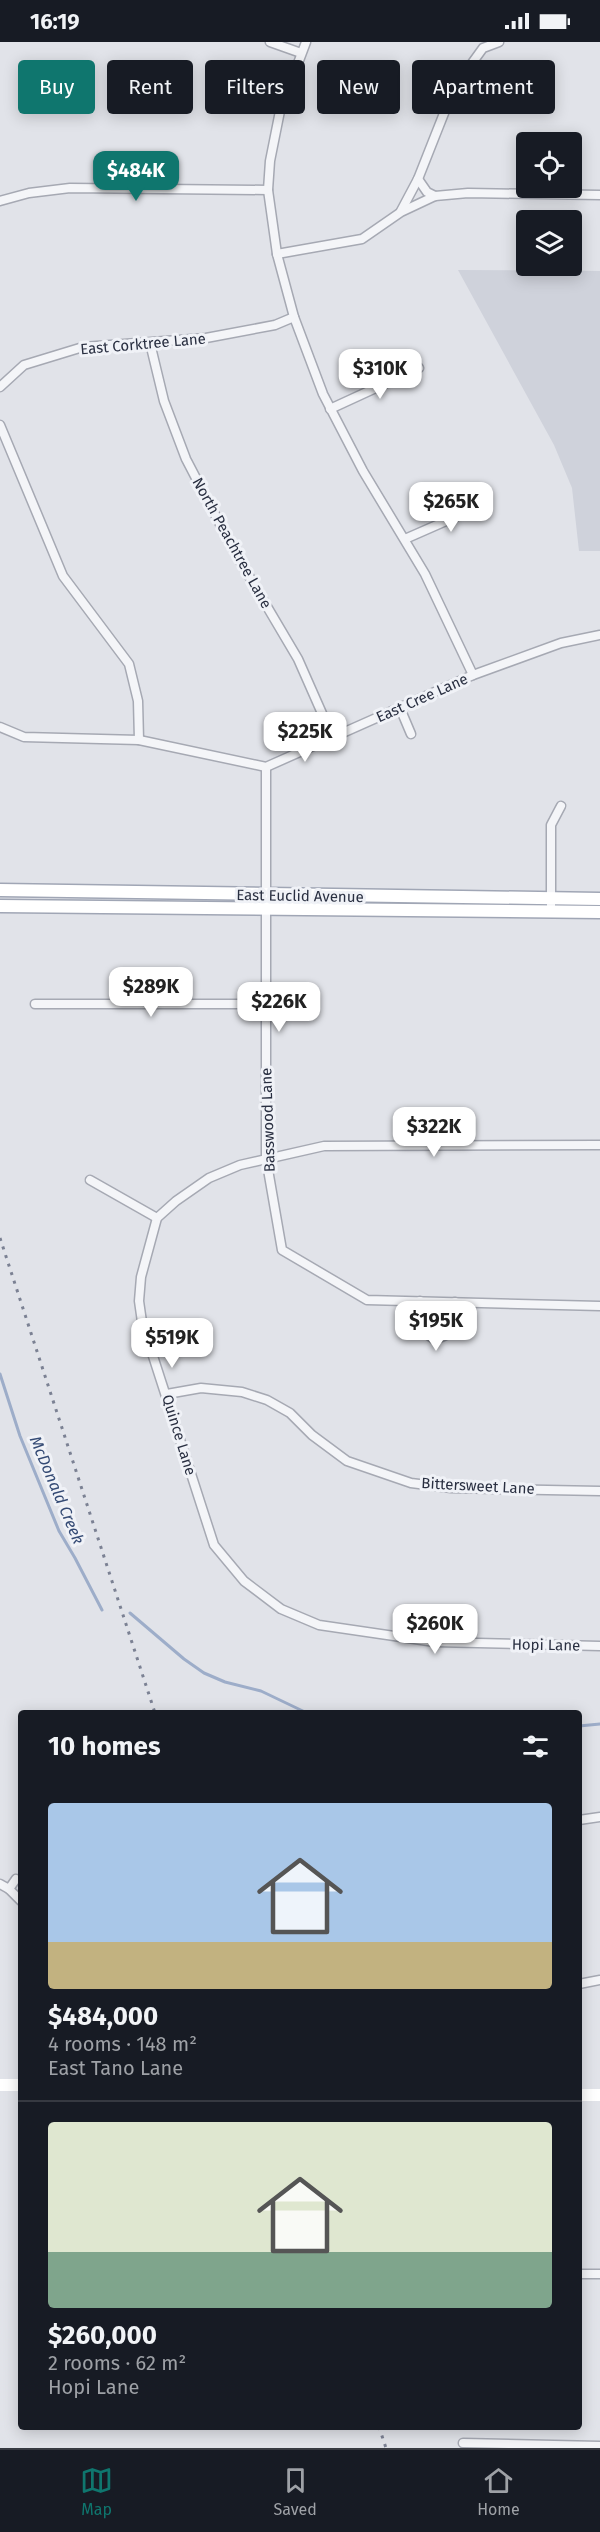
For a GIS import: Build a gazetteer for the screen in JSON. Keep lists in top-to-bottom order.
{
  "streets": {
    "main road": ["East Euclid Avenue"],
    "street": [
      "East Corktree Lane",
      "North Peachtree Lane",
      "East Cree Lane",
      "Basswood Lane",
      "Quince Lane",
      "Bittersweet Lane",
      "Hopi Lane"
    ]
  },
  "crossings": [
    ["East Corktree Lane", "North Peachtree Lane"],
    ["North Peachtree Lane", "East Cree Lane"],
    ["East Cree Lane", "Basswood Lane"],
    ["East Euclid Avenue", "Basswood Lane"],
    ["Quince Lane", "Bittersweet Lane"],
    ["Quince Lane", "Hopi Lane"]
  ],
  "water": ["McDonald Creek"],
  "page": {
    "status": "16:19",
    "chip": [
      "Buy",
      "Rent",
      "Filters",
      "New",
      "Apartment"
    ],
    "price": [
      "$484K",
      "$310K",
      "$265K",
      "$225K",
      "$289K",
      "$226K",
      "$322K",
      "$195K",
      "$519K",
      "$260K"
    ],
    "heading": "10 homes",
    "list": [
      {
        "name": "$484,000",
        "note": "4 rooms · 148 m² · East Tano Lane"
      },
      {
        "name": "$260,000",
        "note": "2 rooms · 62 m² · Hopi Lane"
      }
    ],
    "tabs": ["Map", "Saved", "Home"]
  }
}
